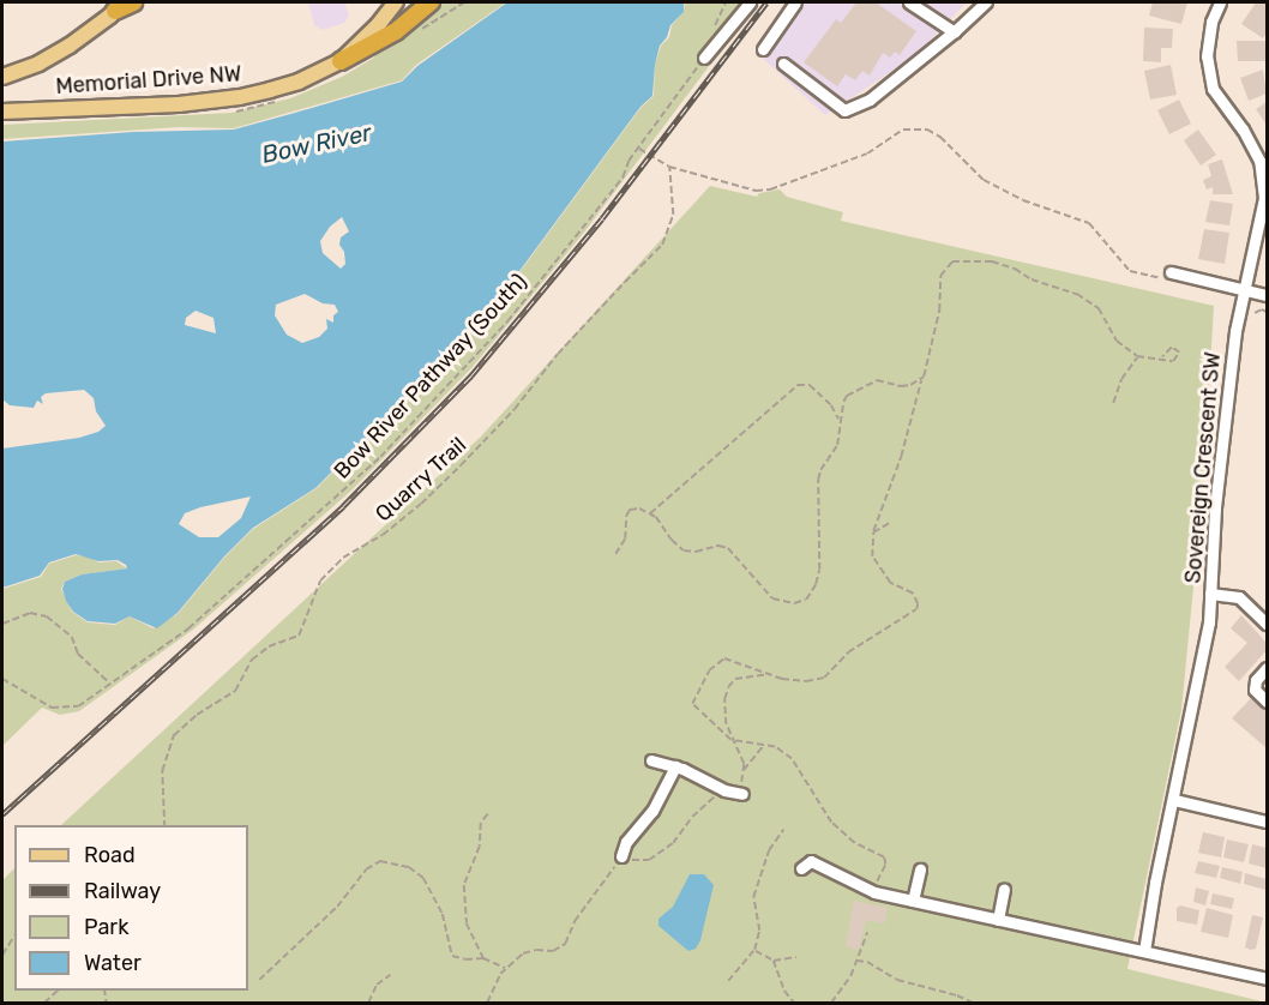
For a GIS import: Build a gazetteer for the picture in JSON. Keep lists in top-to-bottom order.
{
  "streets": {
    "main road": ["Memorial Drive NW"],
    "street": ["Sovereign Crescent SW"],
    "path": ["Bow River Pathway (South)", "Quarry Trail"]
  },
  "water": ["Bow River"],
  "legend": [
    "Road",
    "Railway",
    "Park",
    "Water"
  ]
}
